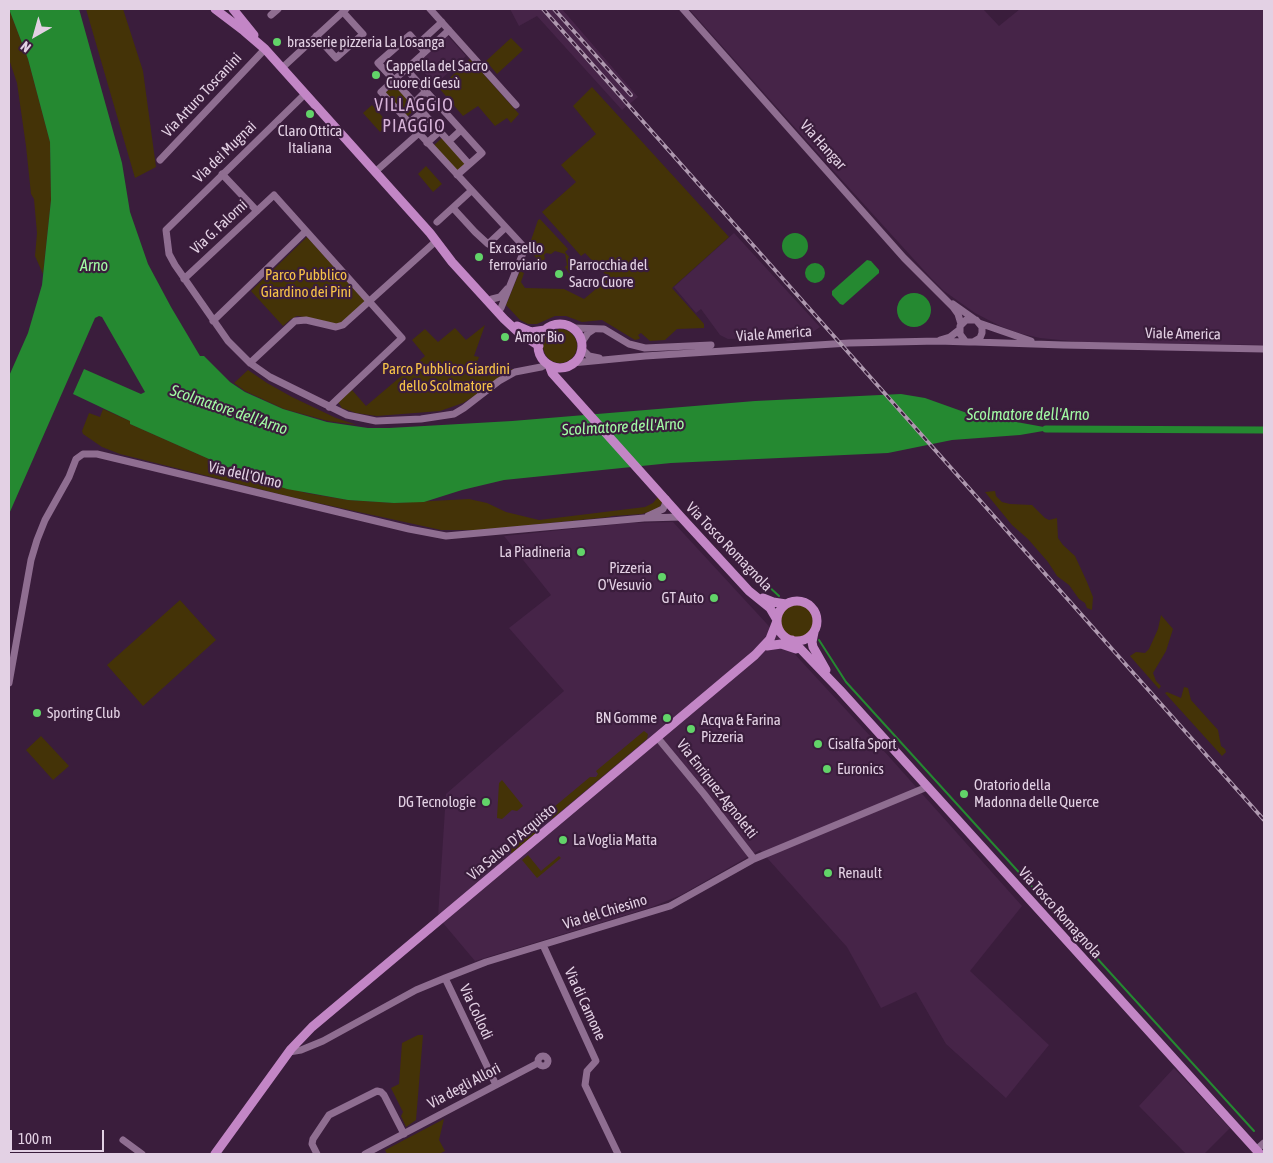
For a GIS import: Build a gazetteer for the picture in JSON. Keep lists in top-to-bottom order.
{
  "streets": {
    "main road": ["Via Tosco Romagnola", "Via Salvo D'Acquisto"],
    "street": [
      "Via Arturo Toscanini",
      "Via Hangar",
      "Via dei Mugnai",
      "Via G. Falorni",
      "Viale America",
      "Via dell'Olmo",
      "Via Enriquez Agnoletti",
      "Via del Chiesino",
      "Via di Camone",
      "Via Collodi",
      "Via degli Allori"
    ]
  },
  "crossings": [
    ["Via Hangar", "Viale America"],
    ["Via dei Mugnai", "Via G. Falorni"],
    ["Viale America", "Via Tosco Romagnola"],
    ["Via dell'Olmo", "Via Tosco Romagnola"],
    ["Via Tosco Romagnola", "Via del Chiesino"],
    ["Via Enriquez Agnoletti", "Via Salvo D'Acquisto"],
    ["Via Enriquez Agnoletti", "Via del Chiesino"],
    ["Via Salvo D'Acquisto", "Via del Chiesino"],
    ["Via del Chiesino", "Via di Camone"],
    ["Via del Chiesino", "Via Collodi"],
    ["Via Collodi", "Via degli Allori"]
  ],
  "districts": ["VILLAGGIO PIAGGIO"],
  "water": ["Arno", "Scolmatore dell'Arno"],
  "parks": ["Parco Pubblico Giardino dei Pini", "Parco Pubblico Giardini dello Scolmatore"],
  "places": [
    "brasserie pizzeria La Losanga",
    "Cappella del Sacro Cuore di Gesù",
    "Claro Ottica Italiana",
    "Ex casello ferroviario",
    "Parrocchia del Sacro Cuore",
    "Amor Bio",
    "La Piadineria",
    "Pizzeria O'Vesuvio",
    "GT Auto",
    "Sporting Club",
    "BN Gomme",
    "Acqva & Farina Pizzeria",
    "Cisalfa Sport",
    "Euronics",
    "Oratorio della Madonna delle Querce",
    "DG Tecnologie",
    "La Voglia Matta",
    "Renault"
  ],
  "scale_bar": "100 m",
  "north": "bottom left"
}
